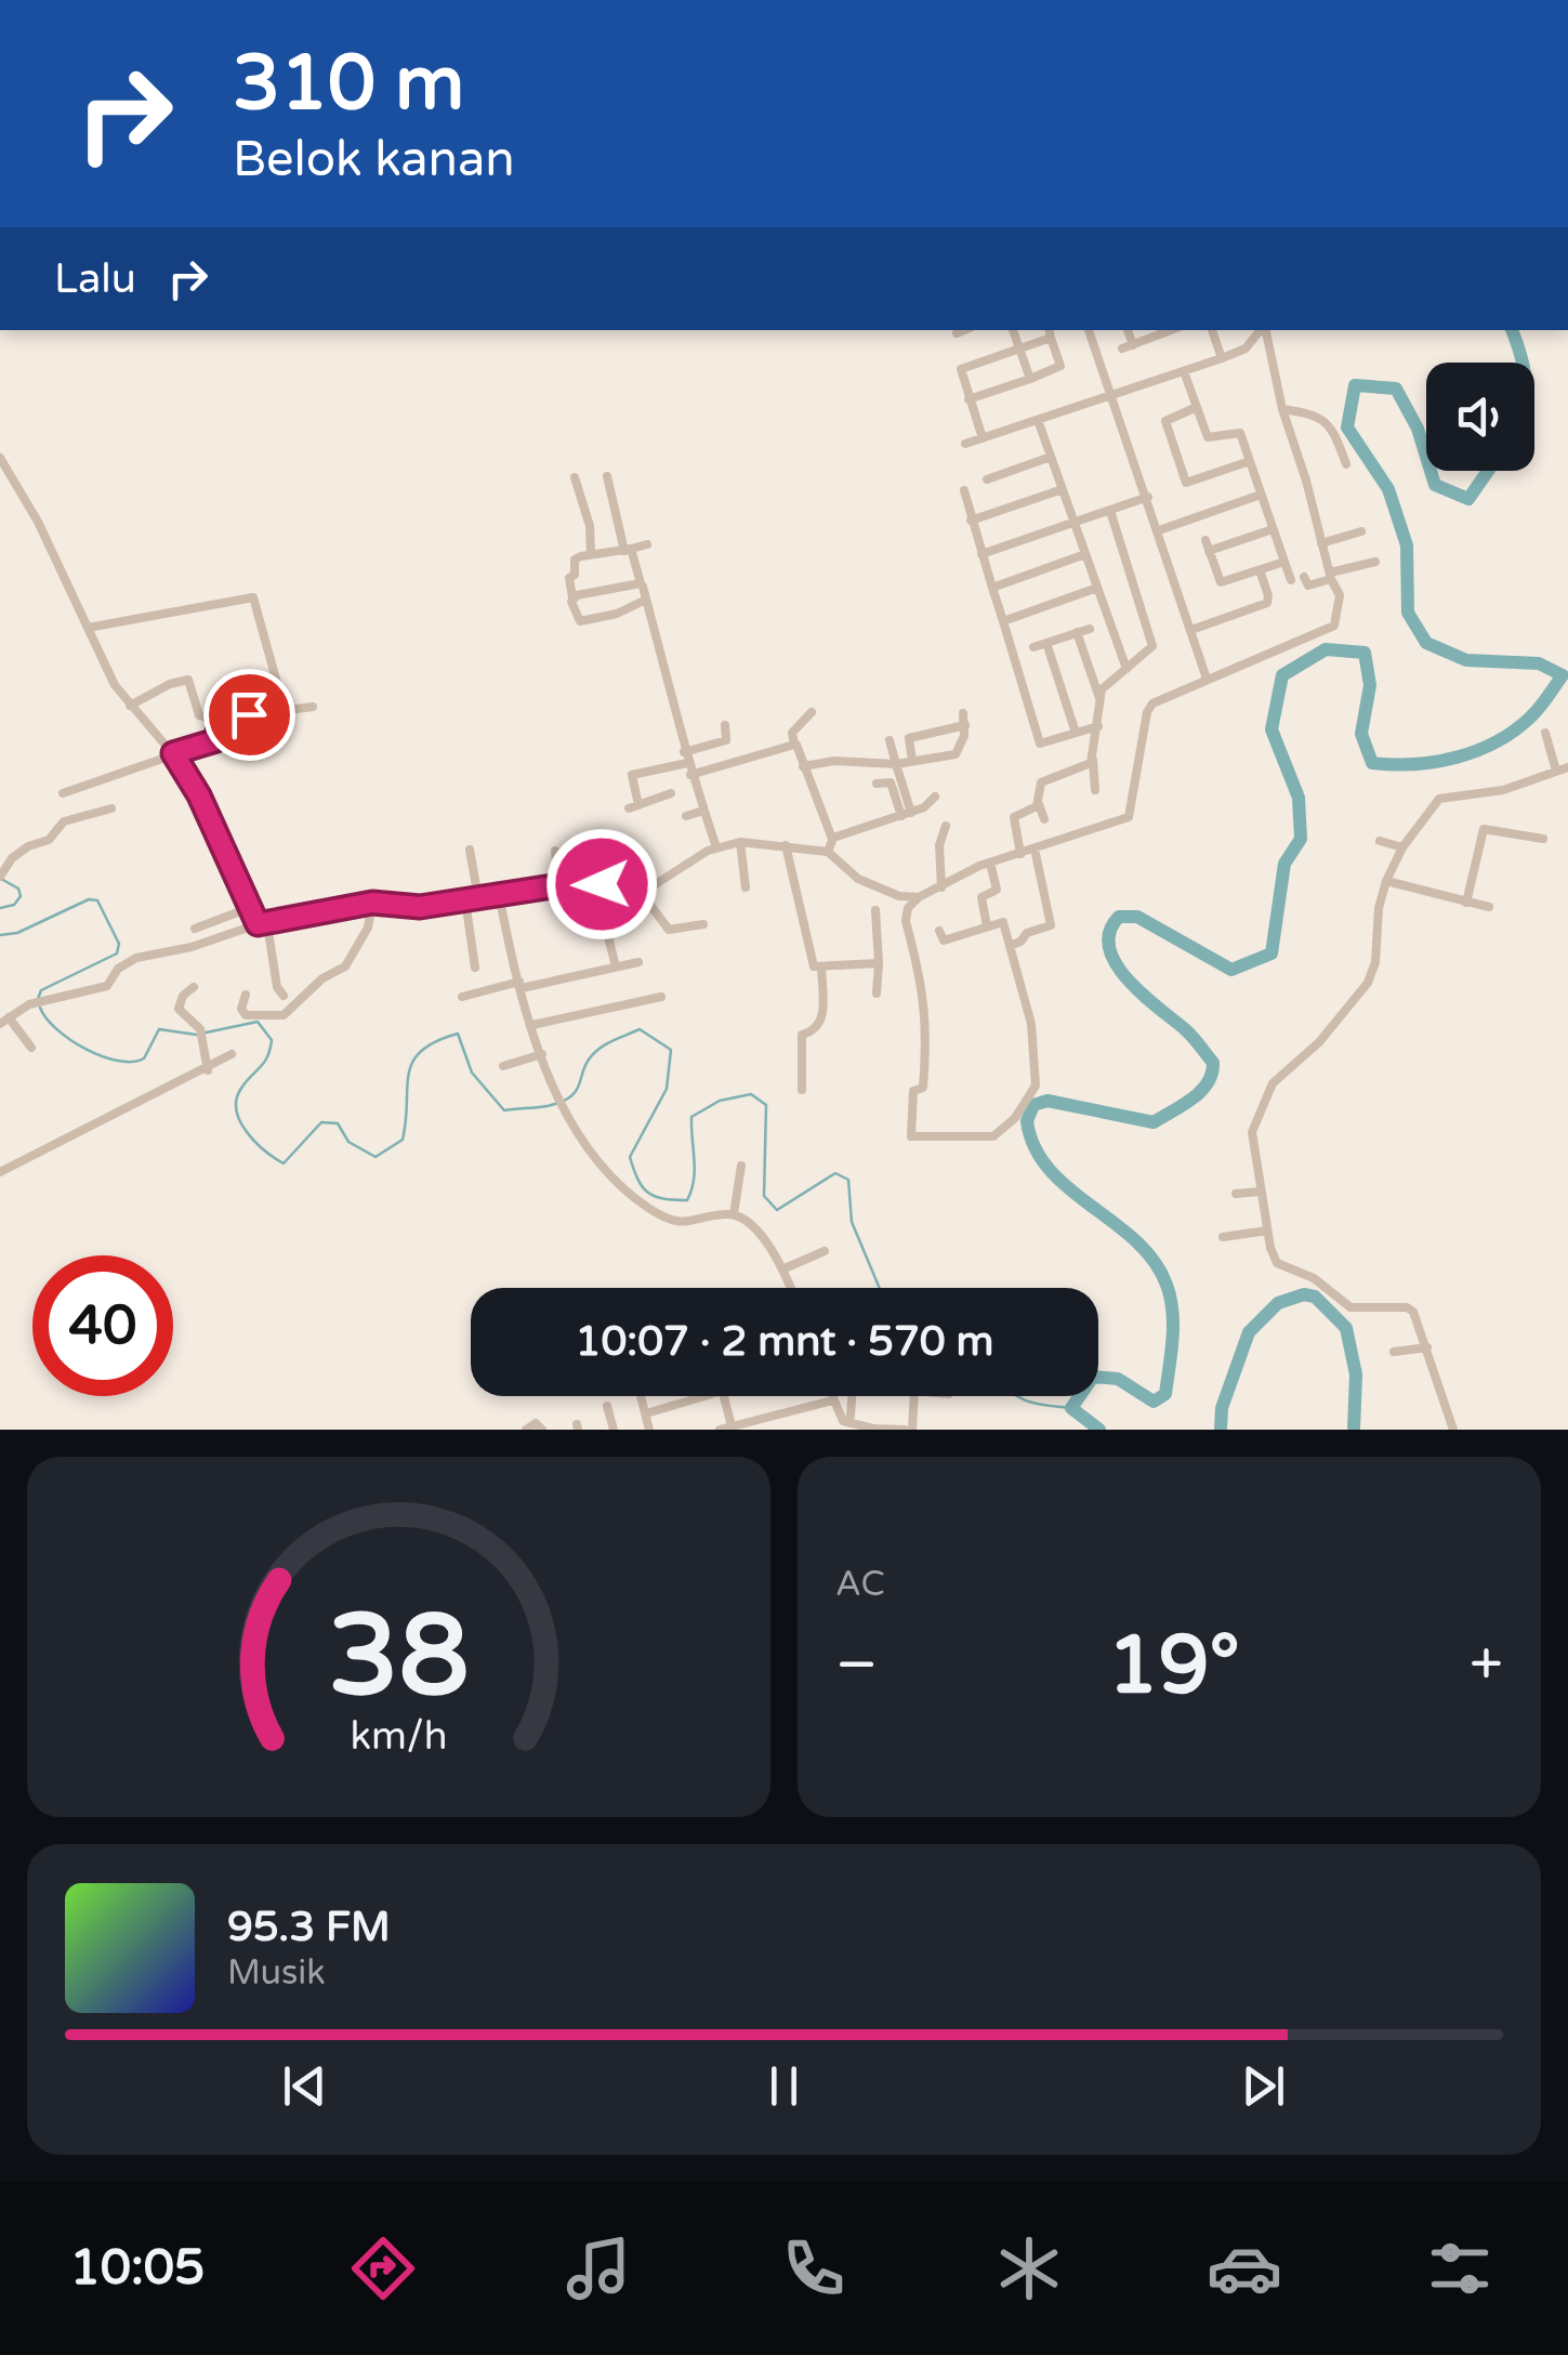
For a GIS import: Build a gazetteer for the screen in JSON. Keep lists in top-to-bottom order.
{
  "page": {
    "turn": ["310 m", "Belok kanan"],
    "then": "Lalu",
    "limit": "40",
    "trip": "10:07 · 2 mnt · 570 m",
    "tile": "AC",
    "heat": ["−", "19°", "+"],
    "song": ["95.3 FM", "Musik"],
    "tabs": "10:05",
    "gauge": ["38", "km/h"]
  }
}
